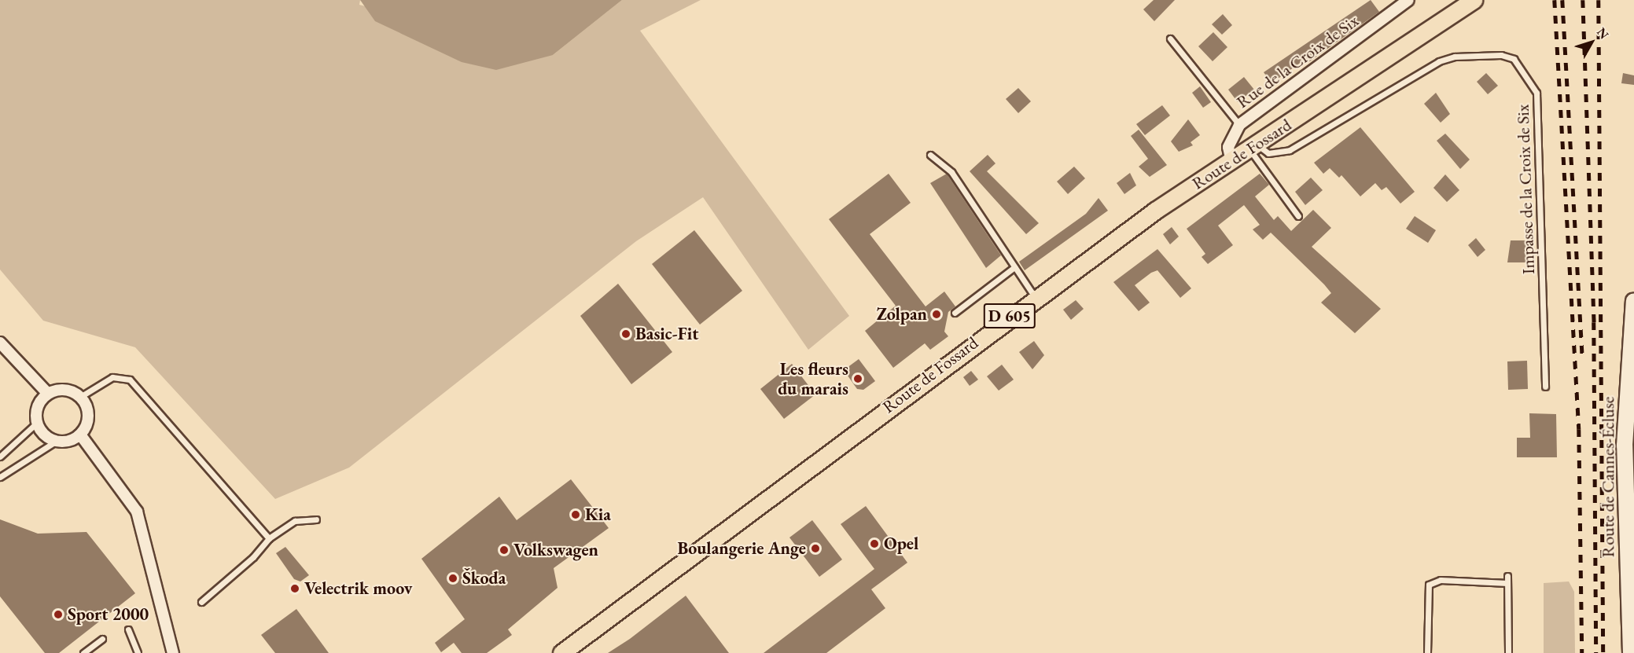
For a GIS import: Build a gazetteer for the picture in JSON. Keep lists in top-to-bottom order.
{
  "streets": {
    "main road": ["Route de Fossard", "D 605"],
    "street": ["Rue de la Croix de Six", "Route de Cannes-Écluse"],
    "lane": ["Impasse de la Croix de Six"]
  },
  "crossings": [
    ["Rue de la Croix de Six", "Route de Fossard"],
    ["Route de Fossard", "Impasse de la Croix de Six"]
  ],
  "places": [
    "Zolpan",
    "Basic-Fit",
    "Les fleurs du marais",
    "Kia",
    "Opel",
    "Boulangerie Ange",
    "Volkswagen",
    "Škoda",
    "Velectrik moov",
    "Sport 2000"
  ],
  "north": "top right"
}
